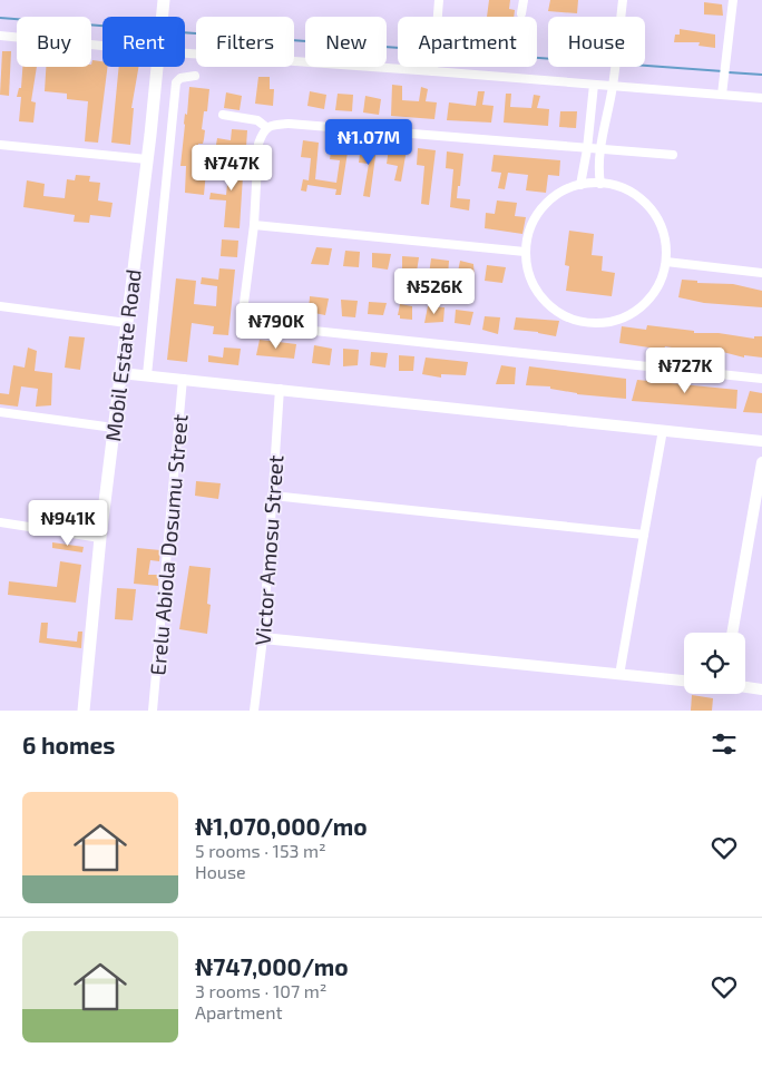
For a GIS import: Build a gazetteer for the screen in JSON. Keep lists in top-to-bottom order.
{
  "streets": {
    "main road": ["Mobil Estate Road"],
    "street": ["Erelu Abiola Dosumu Street", "Victor Amosu Street"]
  },
  "page": {
    "chip": [
      "Buy",
      "Rent",
      "Filters",
      "New",
      "Apartment",
      "House"
    ],
    "price": [
      "₦1.07M",
      "₦747K",
      "₦526K",
      "₦790K",
      "₦727K",
      "₦941K"
    ],
    "heading": "6 homes",
    "list": [
      {
        "name": "₦1,070,000/mo",
        "note": "5 rooms · 153 m² · House"
      },
      {
        "name": "₦747,000/mo",
        "note": "3 rooms · 107 m² · Apartment"
      }
    ]
  }
}
